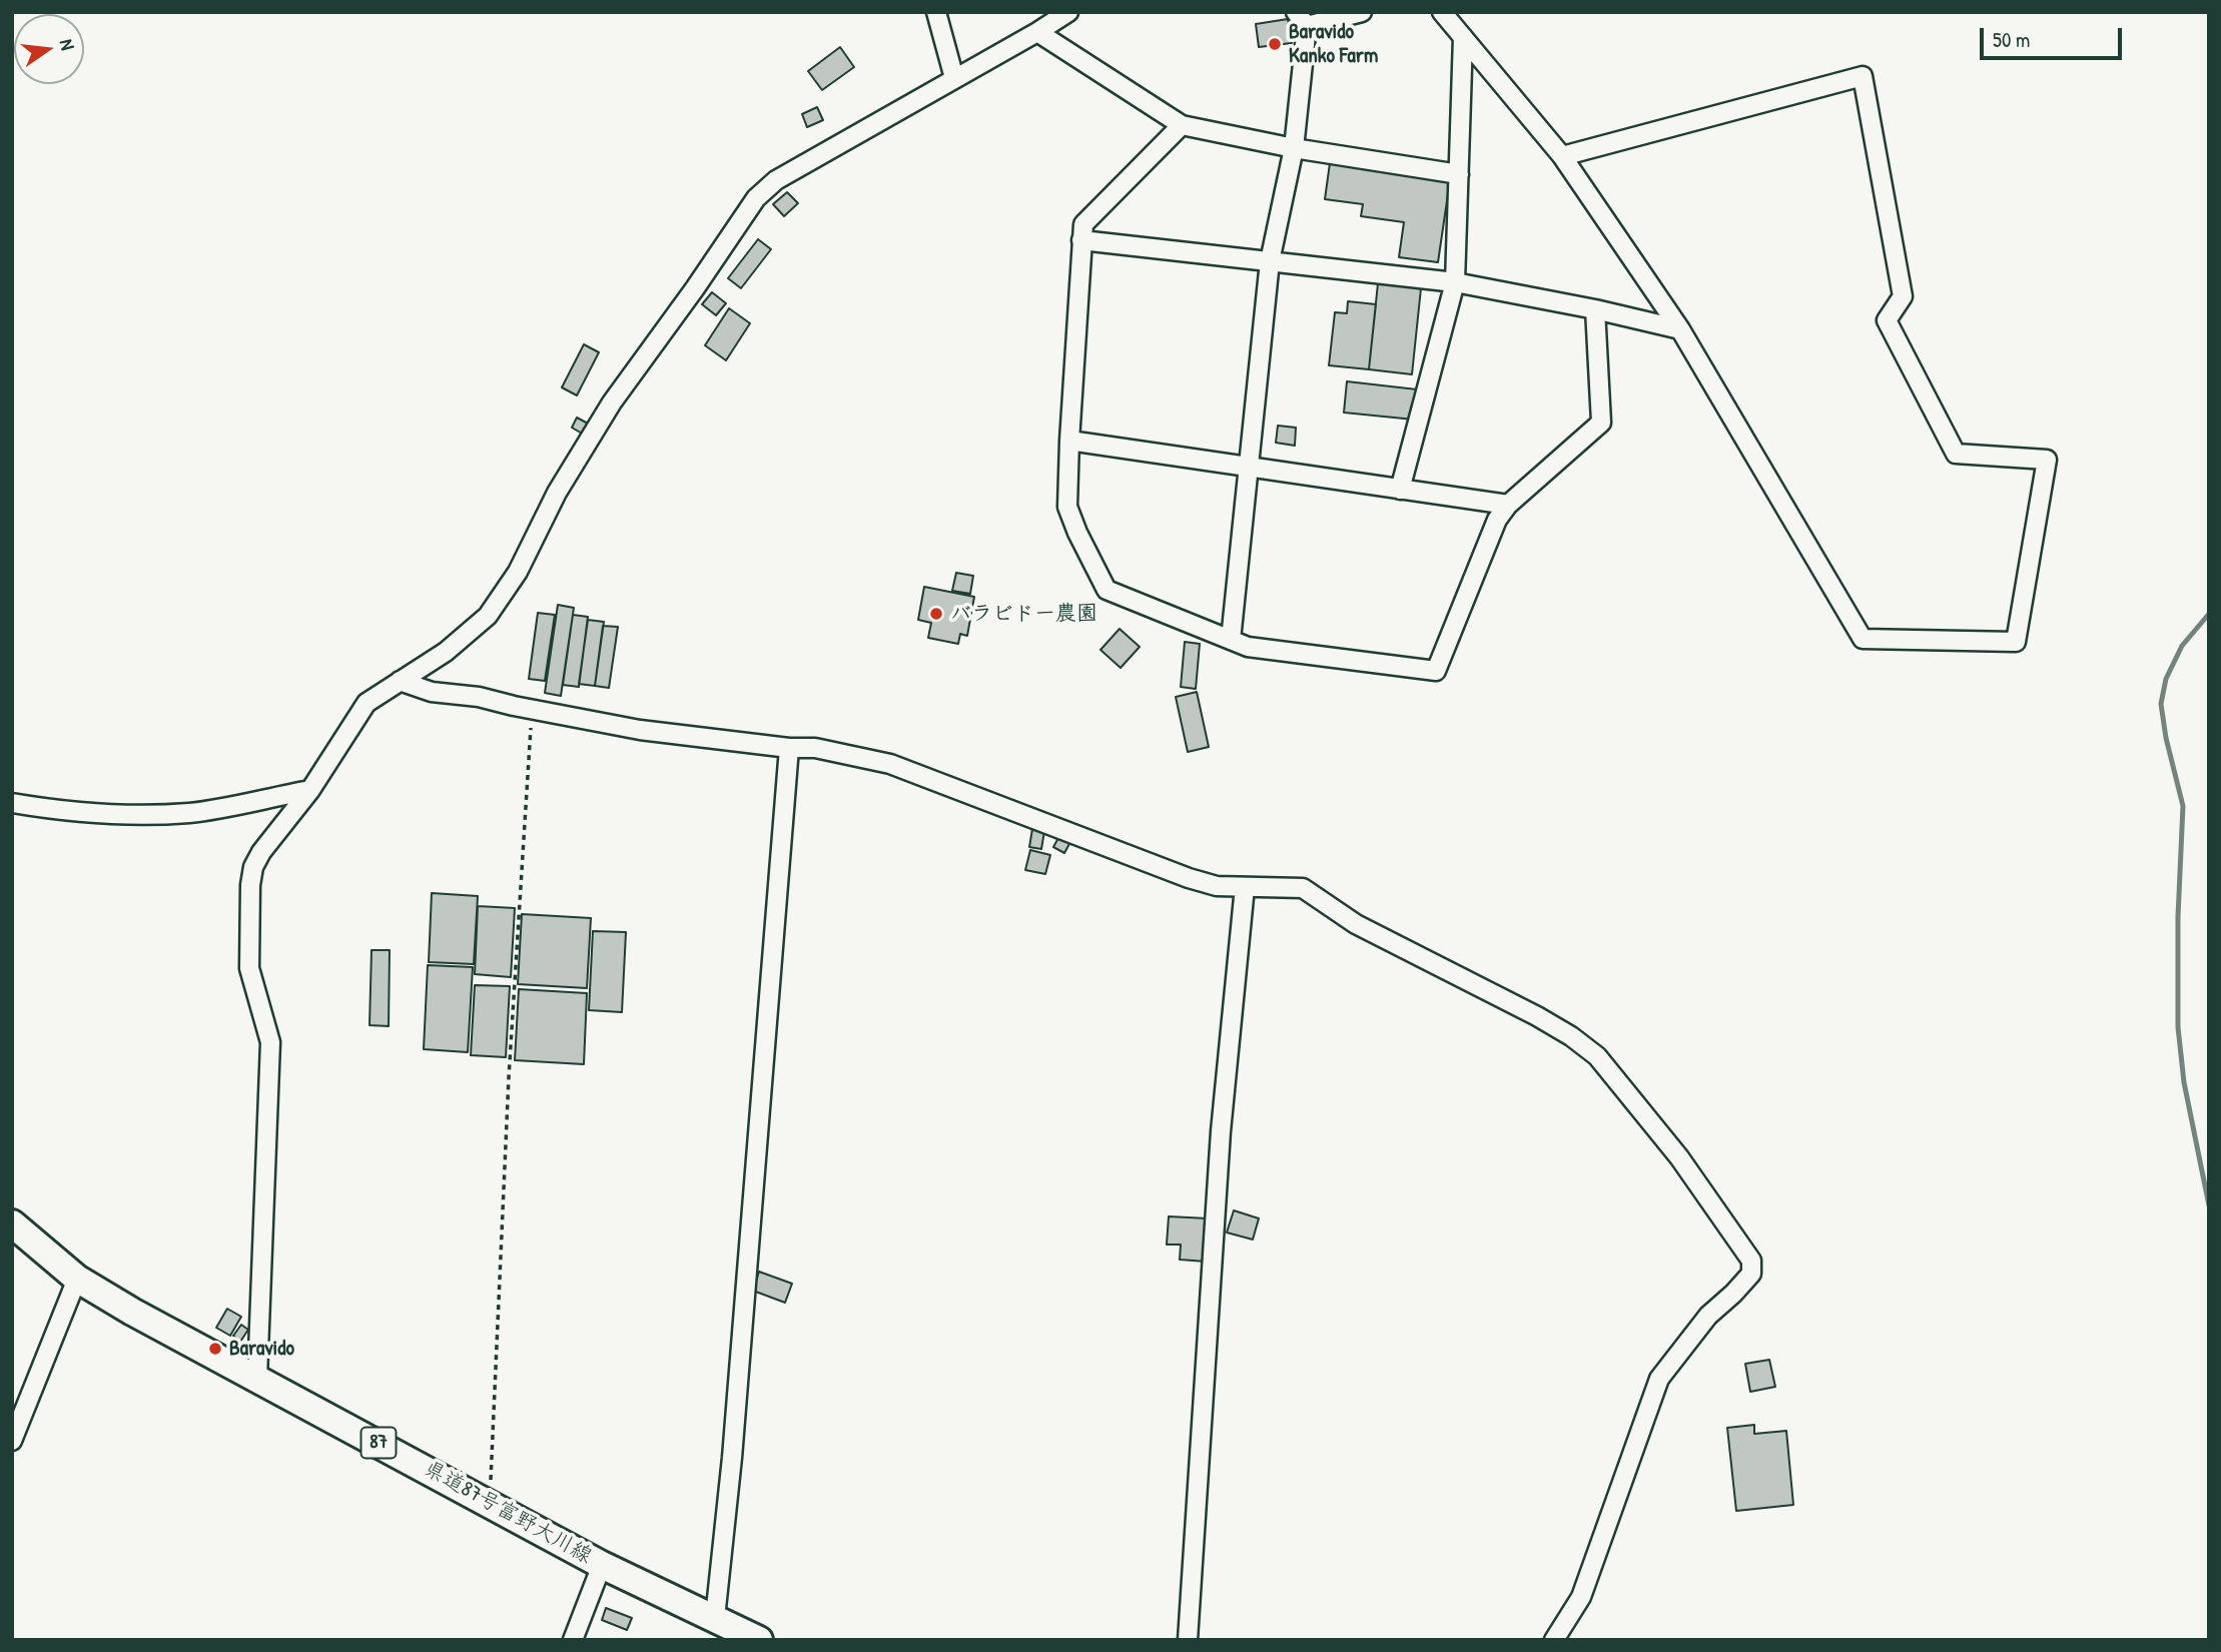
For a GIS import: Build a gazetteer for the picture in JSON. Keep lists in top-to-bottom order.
{
  "streets": {
    "main road": ["87", "県道87号富野大川線"]
  },
  "places": ["Baravido Kanko Farm", "バラビドー農園", "Baravido"],
  "scale_bar": "50 m",
  "north": "right"
}
